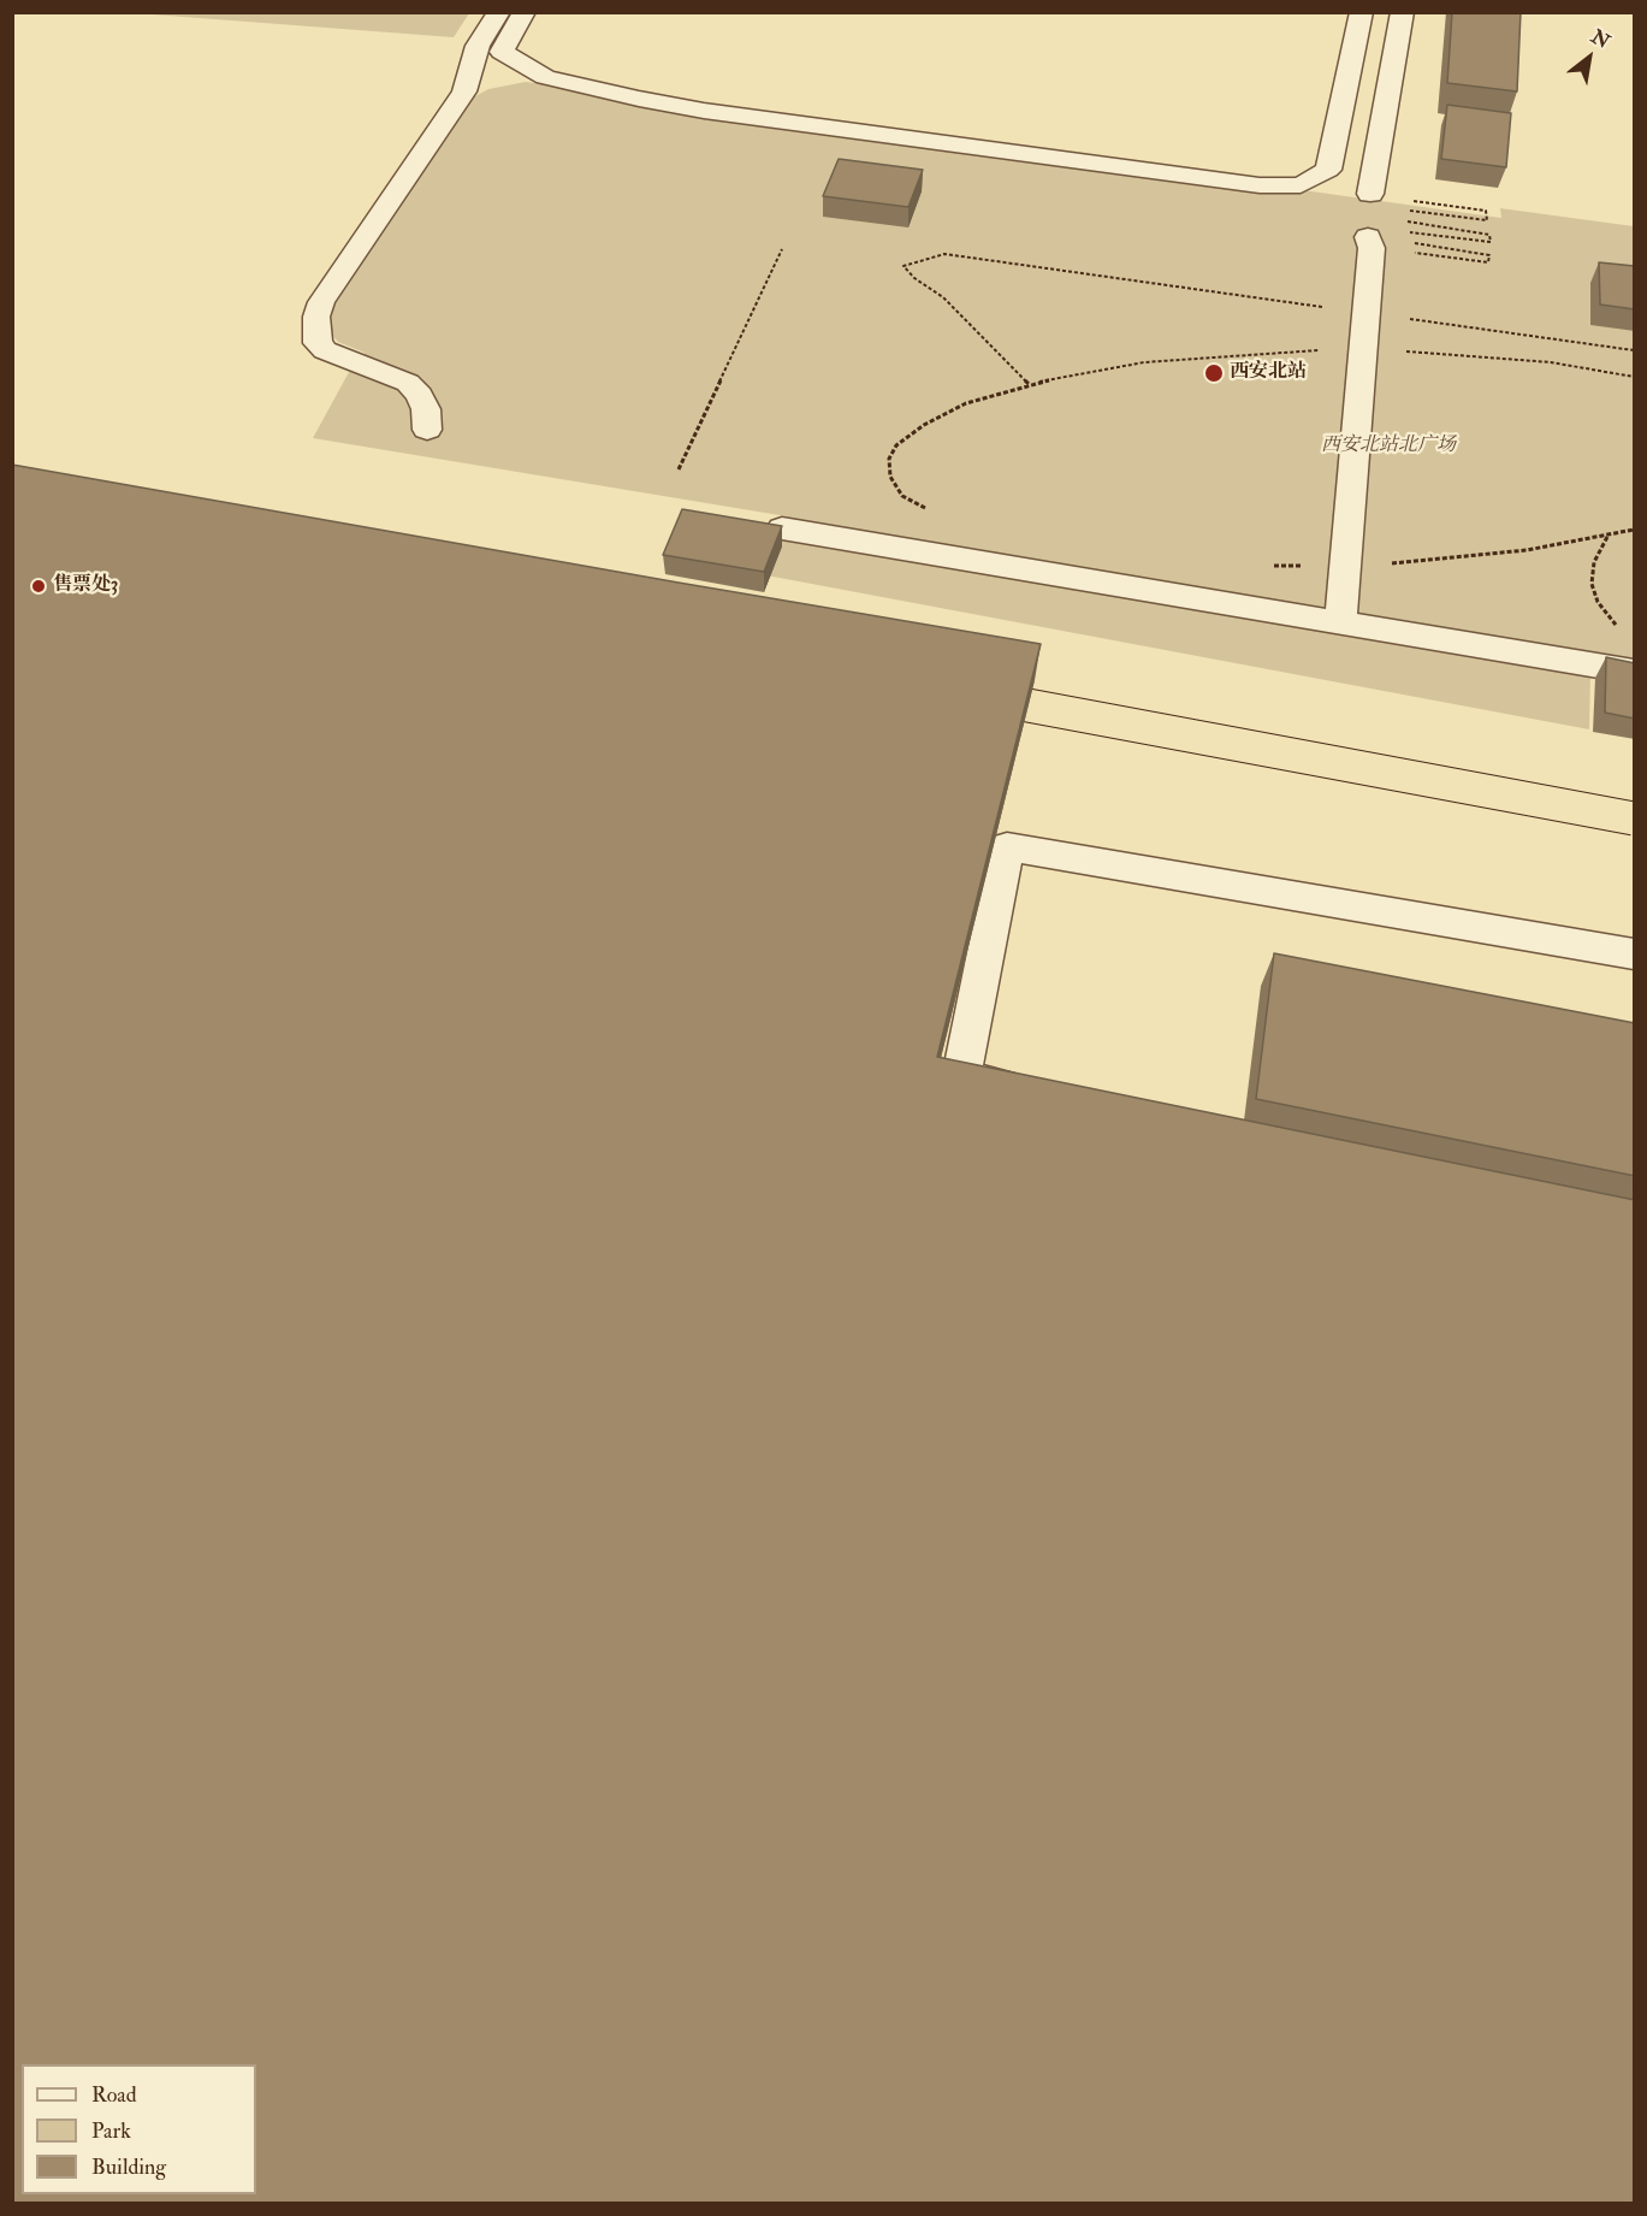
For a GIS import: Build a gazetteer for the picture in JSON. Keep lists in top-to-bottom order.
{
  "parks": ["西安北站北广场"],
  "places": ["西安北站", "售票处3"],
  "legend": ["Road", "Park", "Building"],
  "north": "top right"
}
